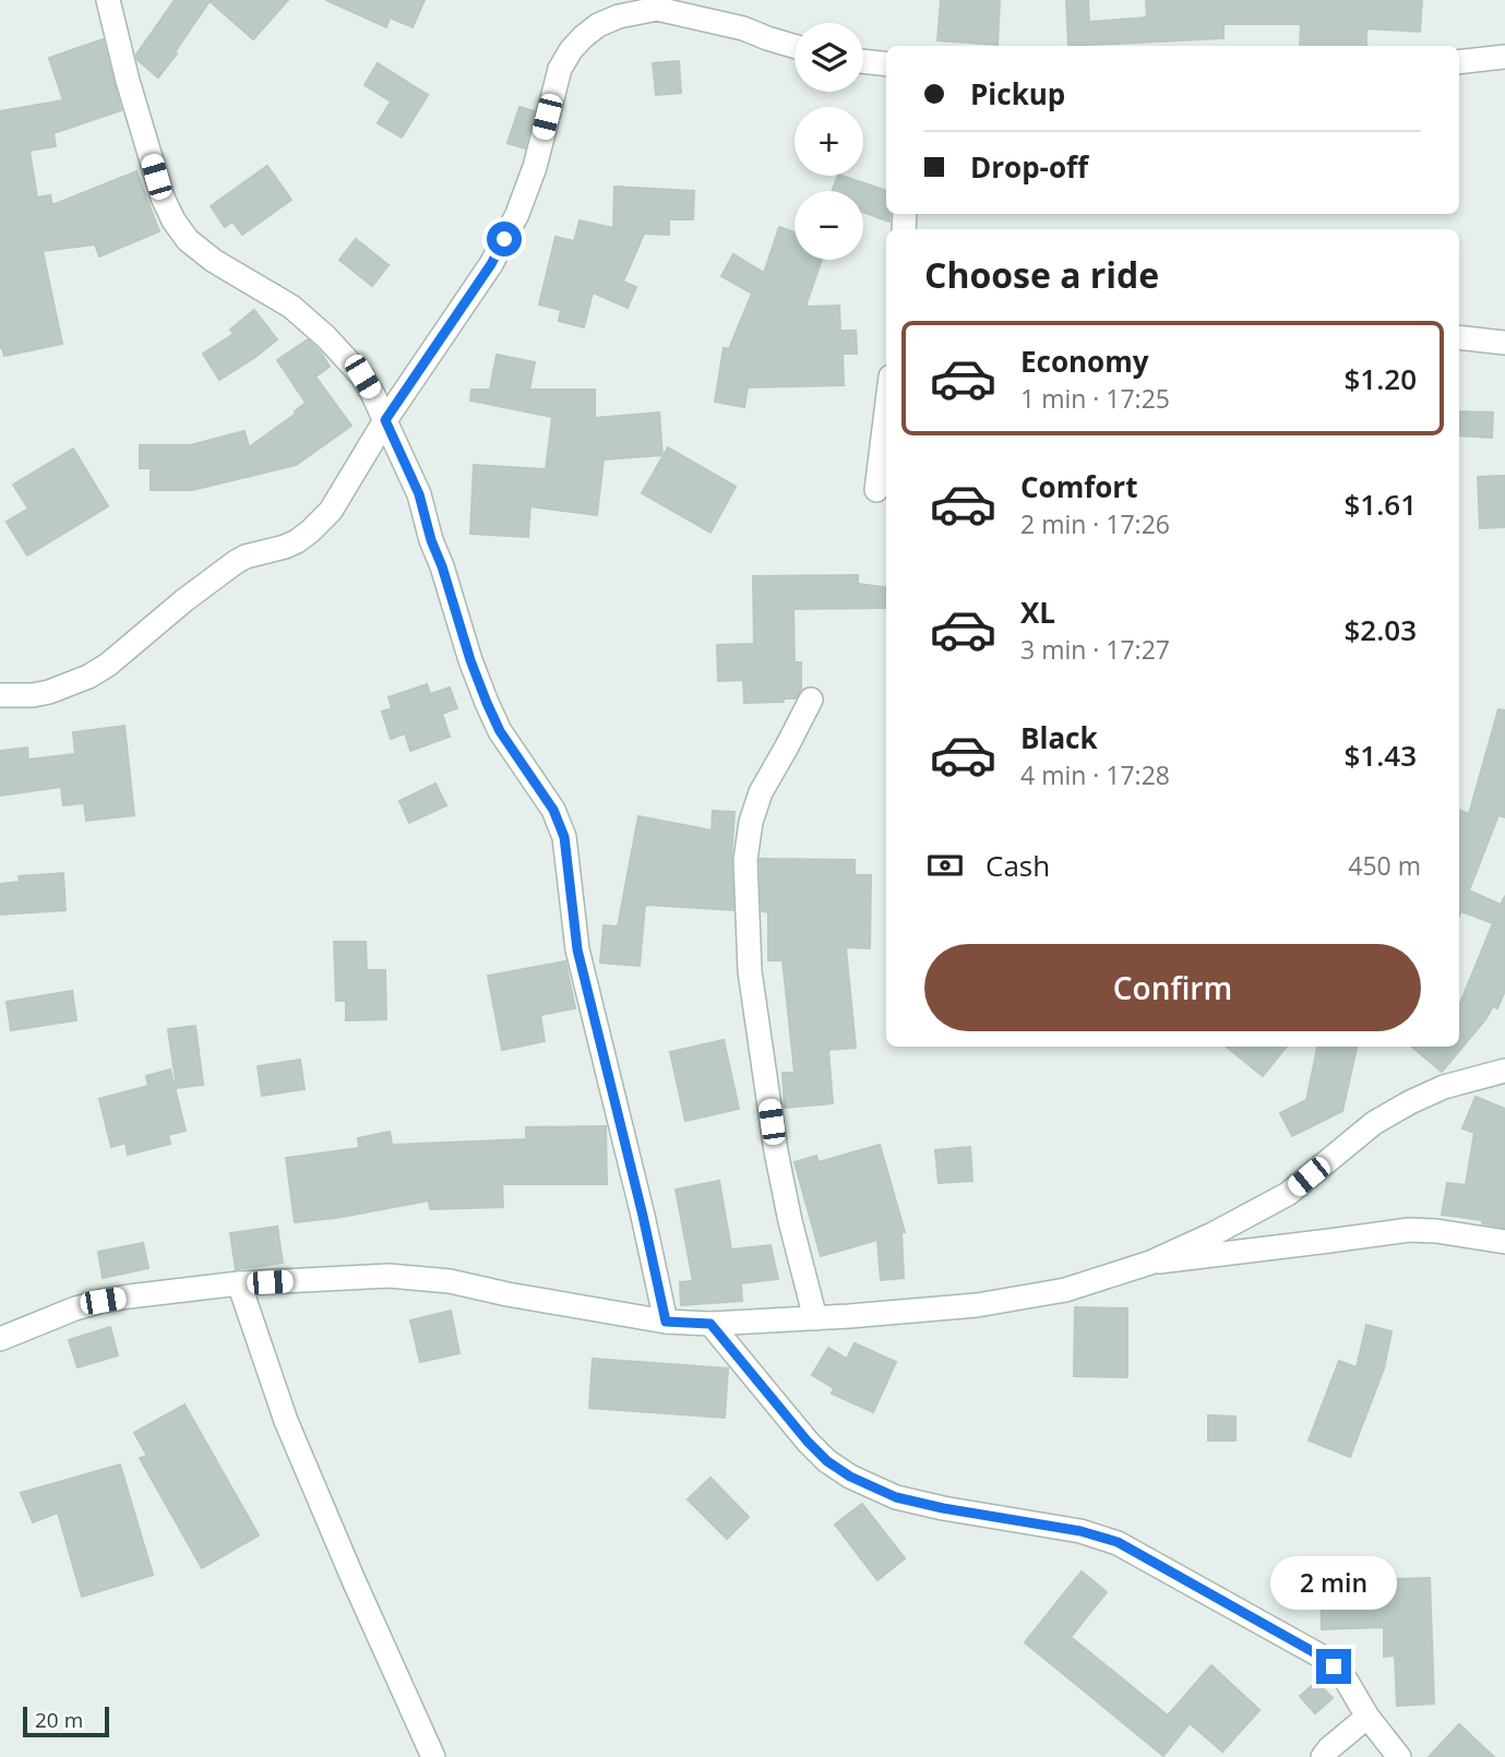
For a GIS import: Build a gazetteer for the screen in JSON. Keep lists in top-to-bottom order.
{
  "scale_bar": "20 m",
  "page": {
    "map_buttons": ["+", "−"],
    "banner": ["Pickup", "Drop-off"],
    "heading": "Choose a ride",
    "list": [
      {
        "name": "Economy",
        "note": "1 min · 17:25",
        "value": "$1.20"
      },
      {
        "name": "Comfort",
        "note": "2 min · 17:26",
        "value": "$1.61"
      },
      {
        "name": "XL",
        "note": "3 min · 17:27",
        "value": "$2.03"
      },
      {
        "name": "Black",
        "note": "4 min · 17:28",
        "value": "$1.43"
      }
    ],
    "pay": ["Cash", "450 m"],
    "buttons": "Confirm",
    "bubble": "2 min",
    "scale": "20 m"
  }
}
